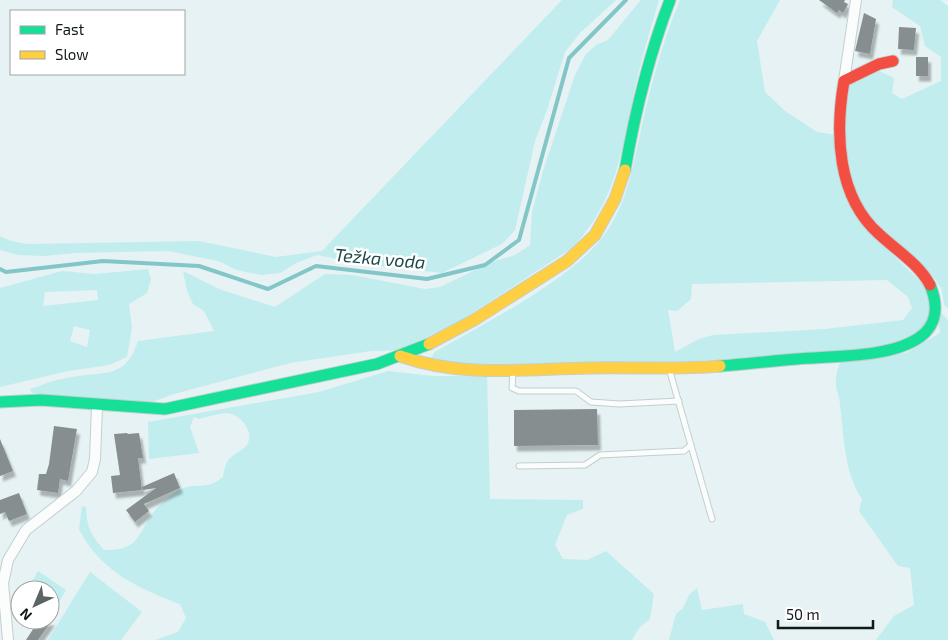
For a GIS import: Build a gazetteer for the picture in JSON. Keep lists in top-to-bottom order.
{
  "water": ["Težka voda"],
  "legend": ["Fast", "Slow"],
  "scale_bar": "50 m",
  "north": "bottom left"
}
